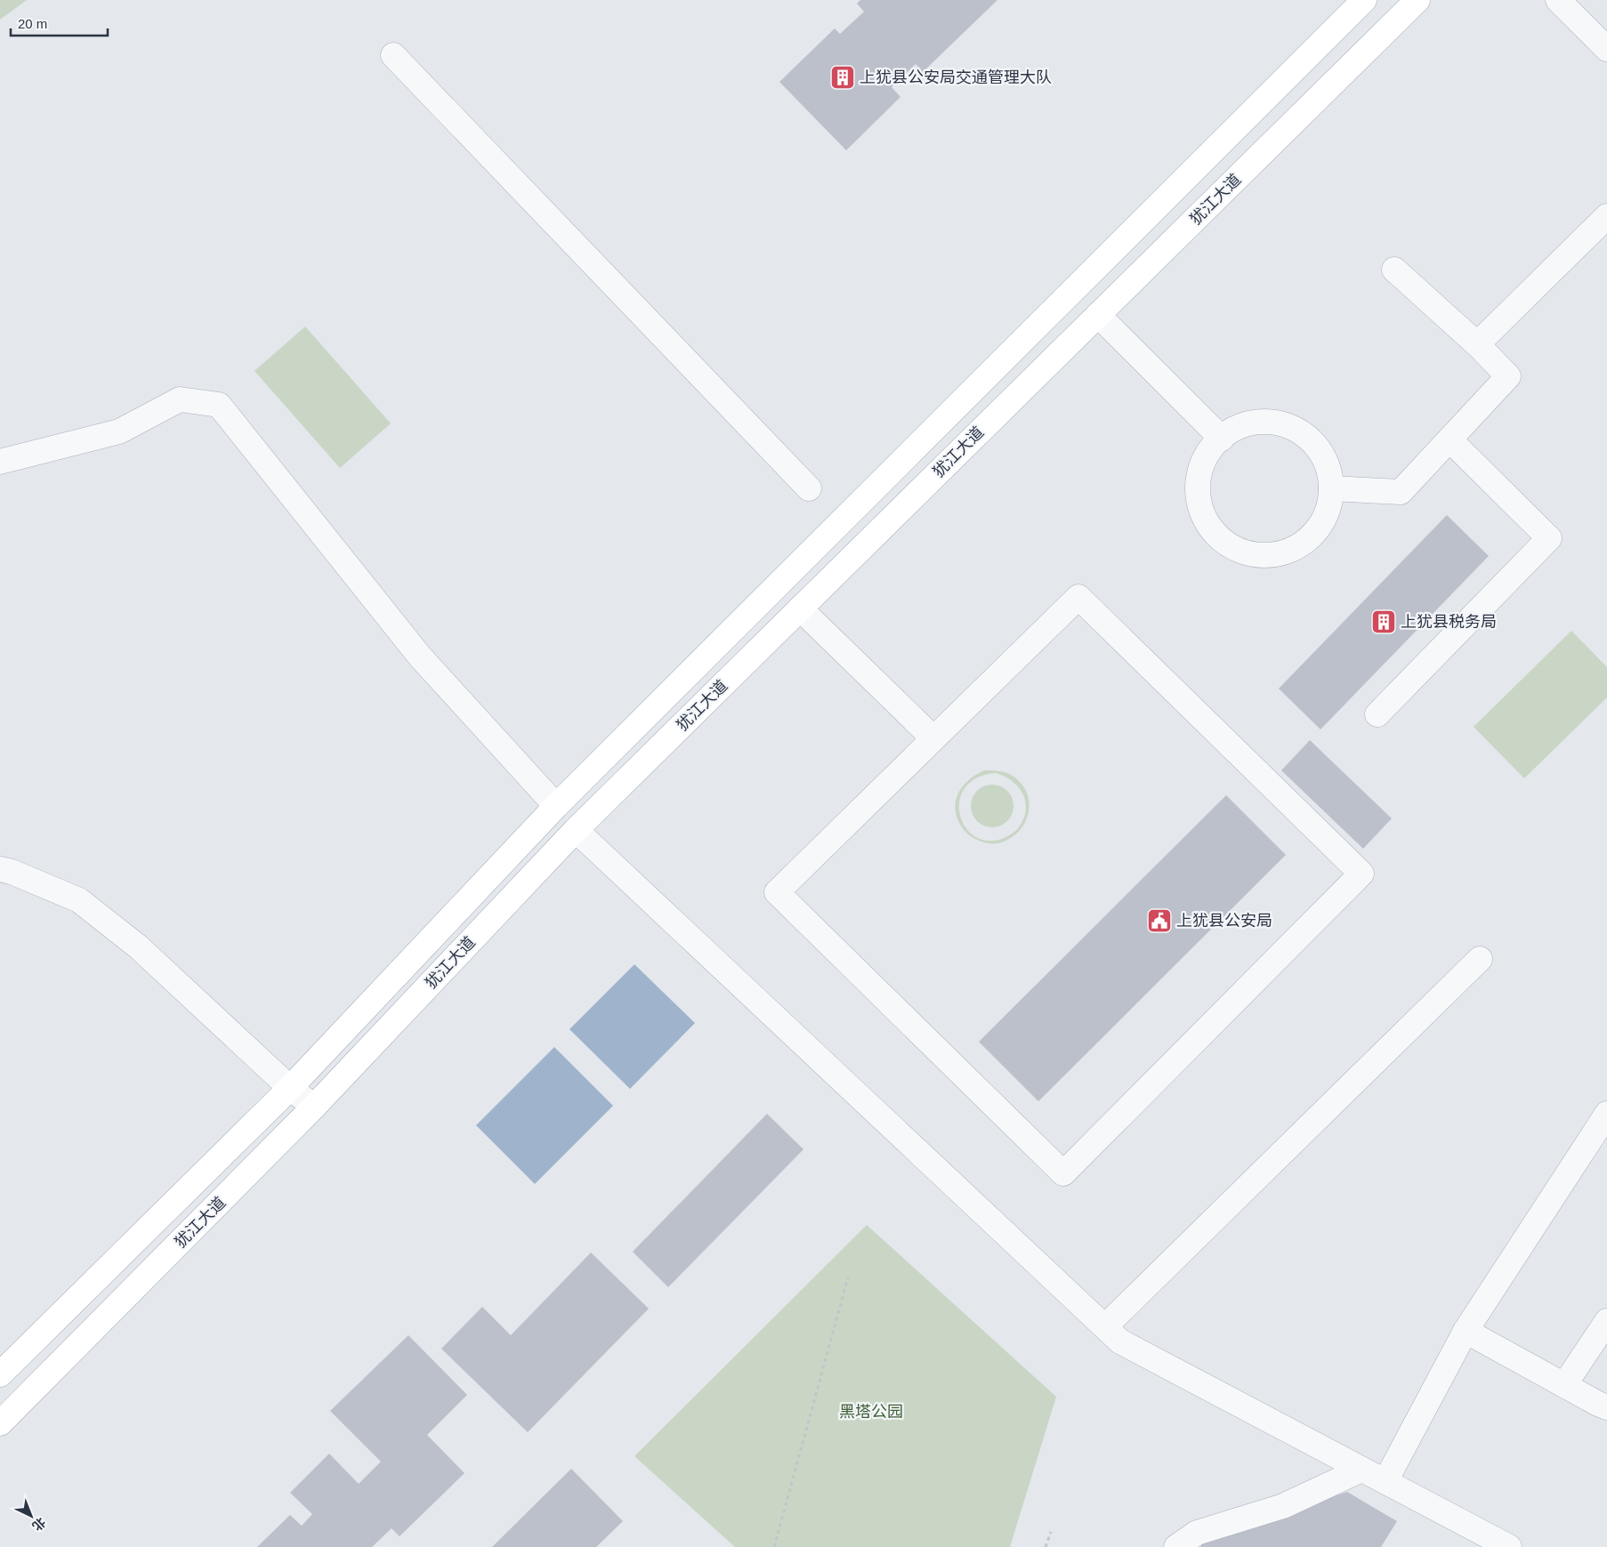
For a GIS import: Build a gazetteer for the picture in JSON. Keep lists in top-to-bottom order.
{
  "streets": {
    "main road": ["犹江大道"]
  },
  "parks": ["黑塔公园"],
  "places": {
    "building": ["上犹县公安局交通管理大队", "上犹县税务局"],
    "public building": ["上犹县公安局"]
  },
  "scale_bar": "20 m",
  "north": "bottom right"
}
